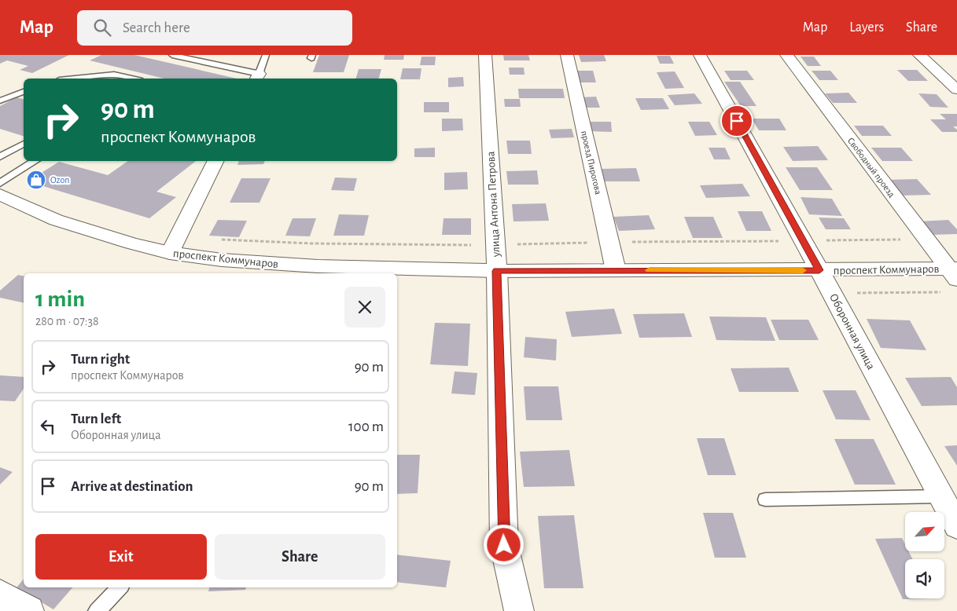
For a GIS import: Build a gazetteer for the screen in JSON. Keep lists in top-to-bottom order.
{
  "streets": {
    "street": [
      "проезд Пирогова",
      "Свободный проезд",
      "улица Антона Петрова",
      "проспект Коммунаров",
      "Оборонная улица"
    ]
  },
  "crossings": [
    ["проезд Пирогова", "проспект Коммунаров"],
    ["Свободный проезд", "проспект Коммунаров"],
    ["улица Антона Петрова", "проспект Коммунаров"],
    ["проспект Коммунаров", "Оборонная улица"]
  ],
  "places": {
    "shop": ["Ozon"]
  },
  "north": "top right",
  "page": {
    "header": "Map",
    "search": "Search here",
    "nav": ["Map", "Layers", "Share"],
    "turn": ["90 m", "проспект Коммунаров"],
    "heading": ["1 min", "280 m · 07:38"],
    "list": [
      {
        "name": "Turn right",
        "note": "проспект Коммунаров",
        "value": "90 m"
      },
      {
        "name": "Turn left",
        "note": "Оборонная улица",
        "value": "100 m"
      },
      {
        "name": "Arrive at destination",
        "value": "90 m"
      }
    ],
    "buttons": ["Exit", "Share"]
  }
}
